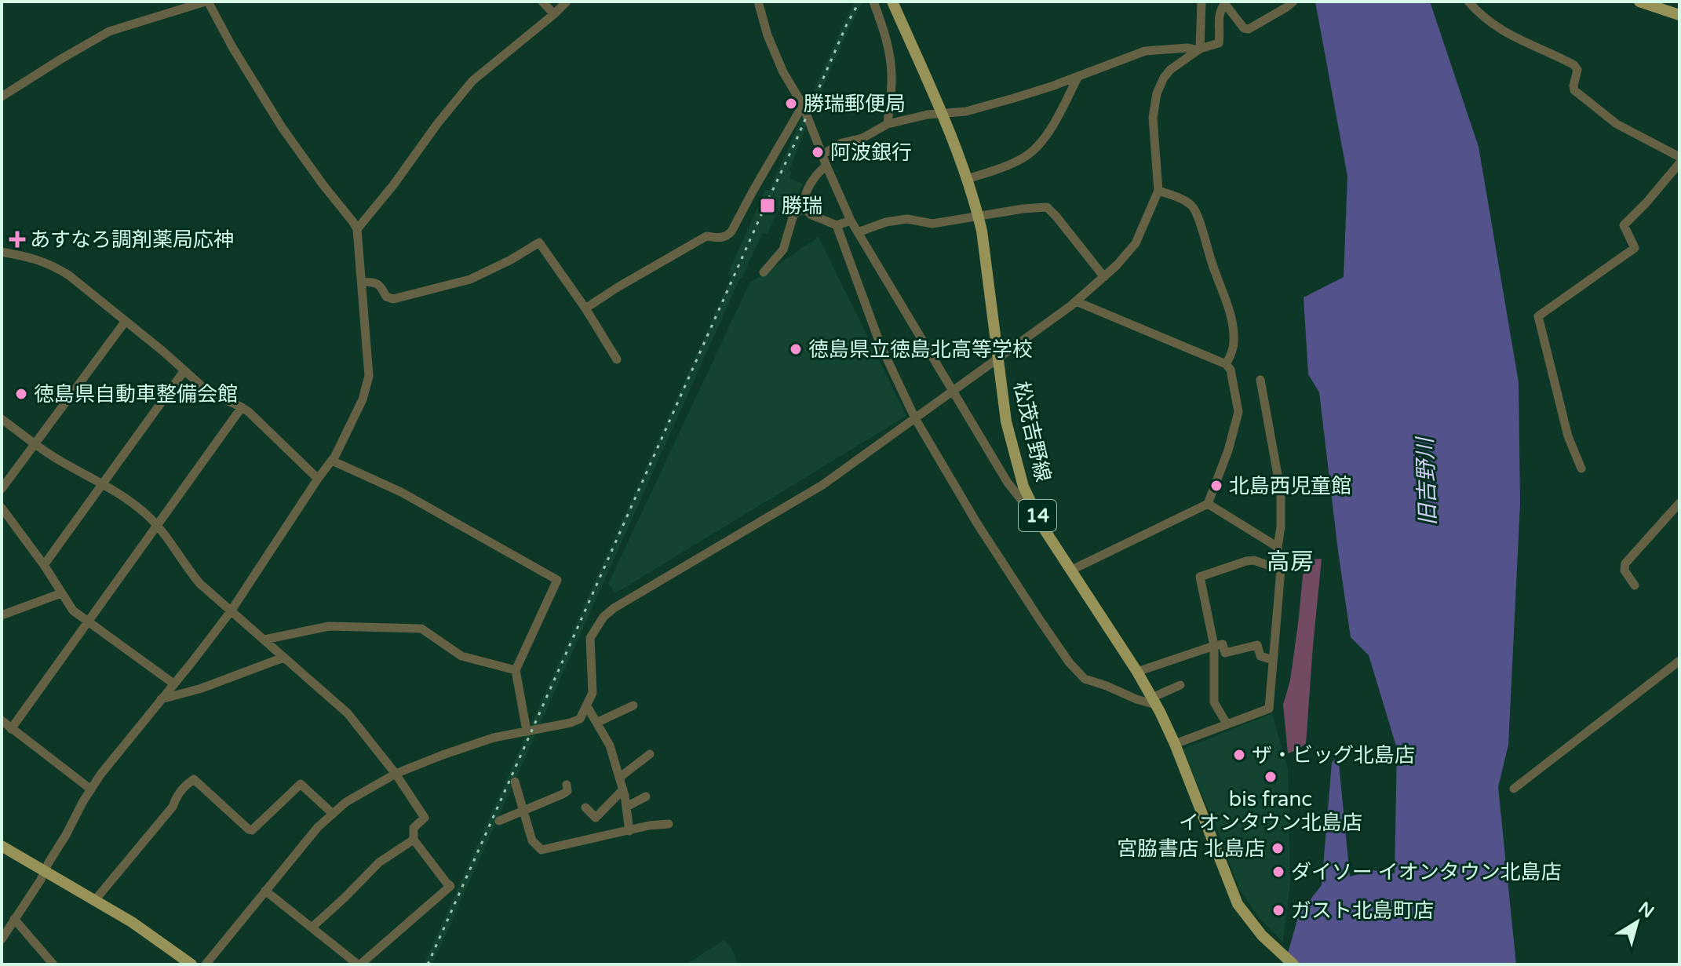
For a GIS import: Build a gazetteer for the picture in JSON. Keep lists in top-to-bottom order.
{
  "streets": {
    "main road": ["松茂吉野線", "14"]
  },
  "districts": ["高房"],
  "water": ["旧吉野川"],
  "places": {
    "other": [
      "勝瑞郵便局",
      "阿波銀行",
      "徳島県立徳島北高等学校",
      "徳島県自動車整備会館",
      "北島西児童館",
      "ザ・ビッグ北島店",
      "bis franc イオンタウン北島店",
      "宮脇書店 北島店",
      "ダイソー イオンタウン北島店",
      "ガスト北島町店"
    ],
    "transit": ["勝瑞"],
    "health": ["あすなろ調剤薬局応神"]
  },
  "north": "top right"
}
